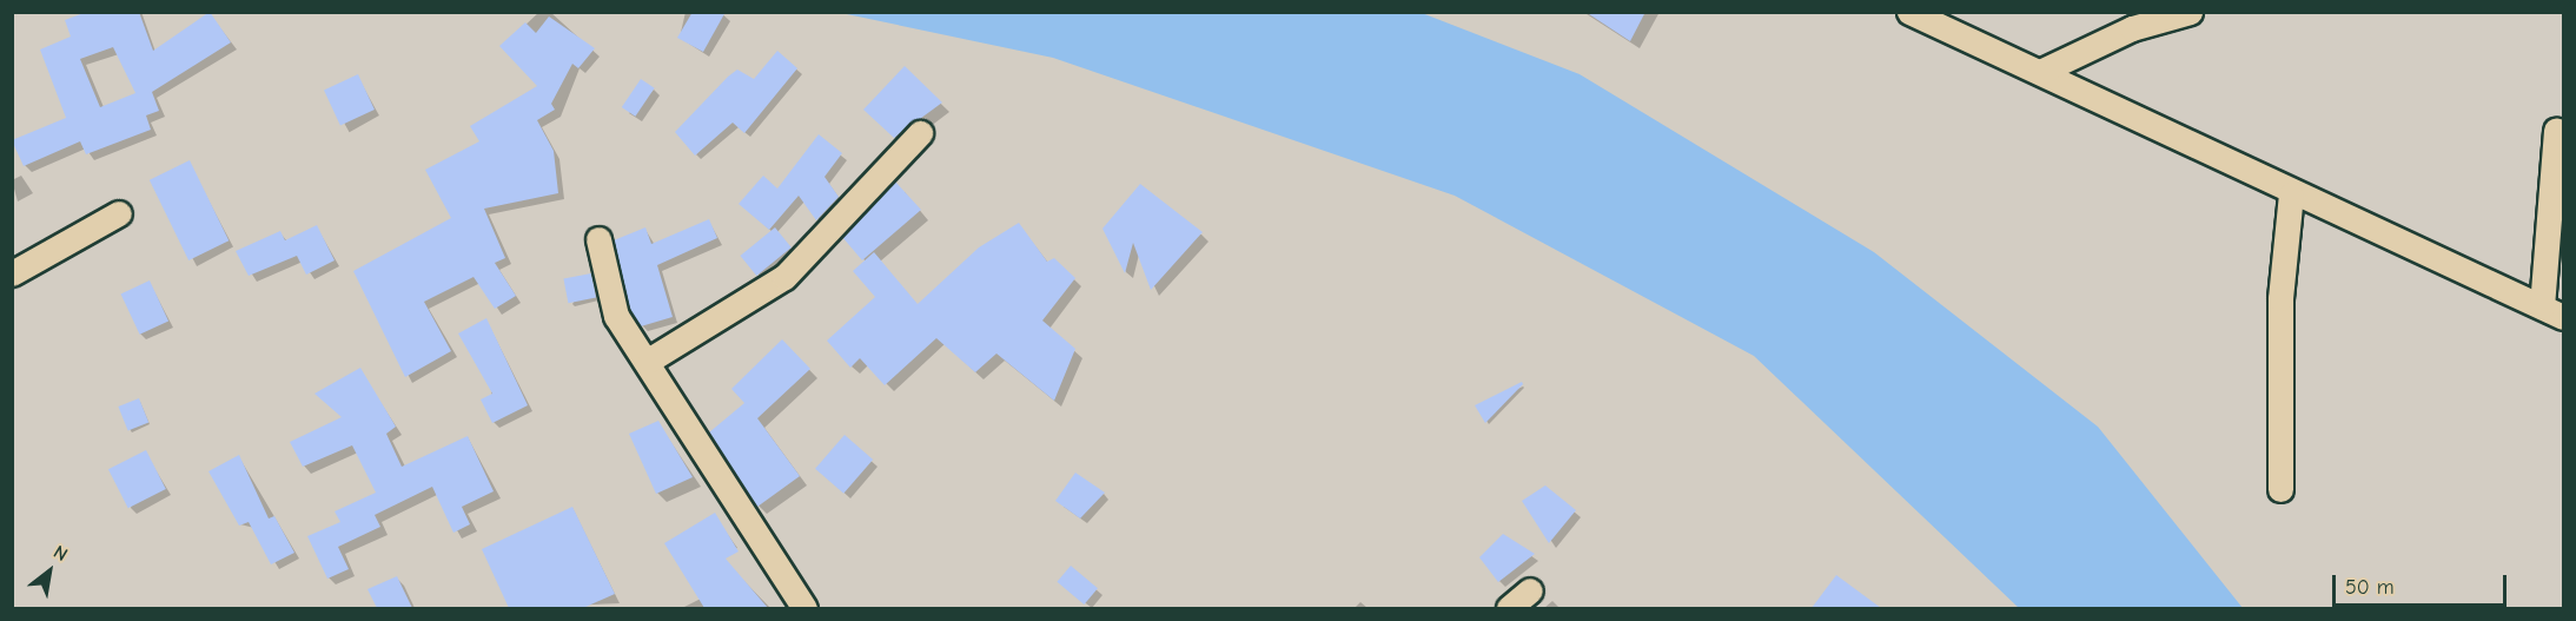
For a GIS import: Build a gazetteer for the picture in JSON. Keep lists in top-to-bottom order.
{
  "scale_bar": "50 m",
  "north": "top right"
}
